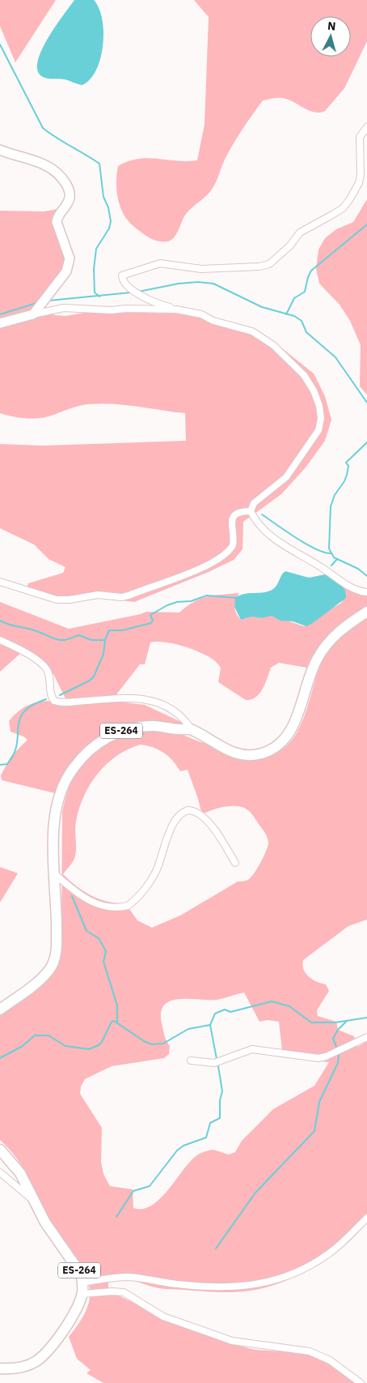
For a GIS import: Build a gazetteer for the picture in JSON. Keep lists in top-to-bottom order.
{
  "streets": {
    "main road": ["ES-264"]
  },
  "north": "top"
}
